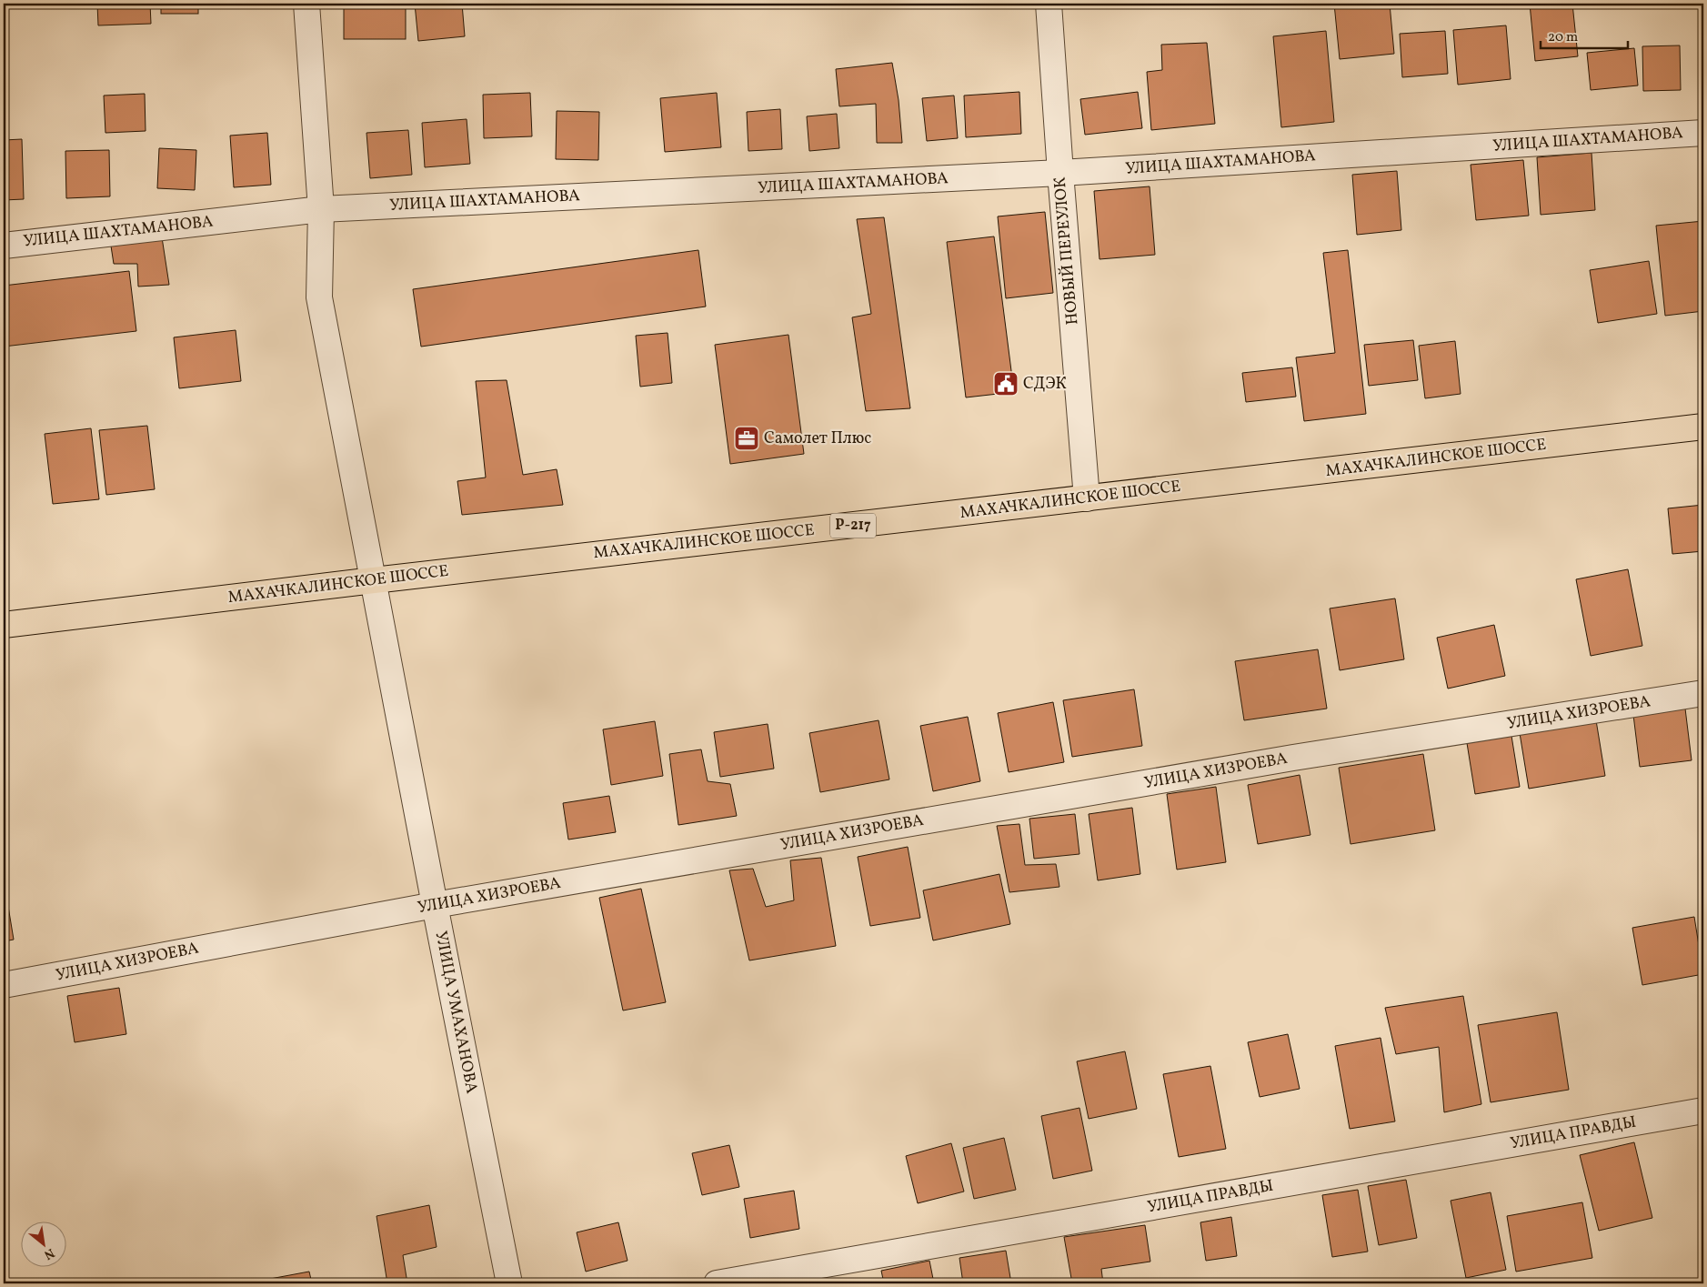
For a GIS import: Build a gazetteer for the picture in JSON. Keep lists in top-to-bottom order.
{
  "streets": {
    "highway": ["МАХАЧКАЛИНСКОЕ ШОССЕ", "Р-217"],
    "street": [
      "УЛИЦА ШАХТАМАНОВА",
      "НОВЫЙ ПЕРЕУЛОК",
      "УЛИЦА ХИЗРОЕВА",
      "УЛИЦА УМАХАНОВА",
      "УЛИЦА ПРАВДЫ"
    ]
  },
  "crossings": [
    ["УЛИЦА ШАХТАМАНОВА", "НОВЫЙ ПЕРЕУЛОК"],
    ["УЛИЦА ШАХТАМАНОВА", "УЛИЦА УМАХАНОВА"],
    ["НОВЫЙ ПЕРЕУЛОК", "МАХАЧКАЛИНСКОЕ ШОССЕ"],
    ["МАХАЧКАЛИНСКОЕ ШОССЕ", "УЛИЦА УМАХАНОВА"],
    ["УЛИЦА ХИЗРОЕВА", "УЛИЦА УМАХАНОВА"]
  ],
  "places": {
    "public building": ["СДЭК"],
    "office": ["Самолет Плюс"]
  },
  "scale_bar": "20 m",
  "north": "bottom right"
}
